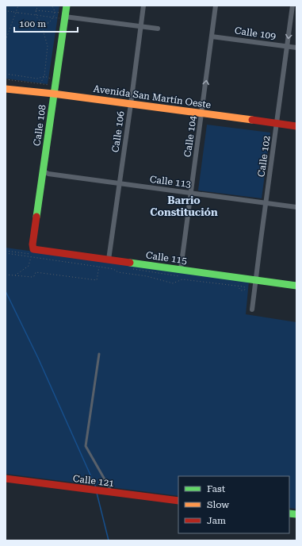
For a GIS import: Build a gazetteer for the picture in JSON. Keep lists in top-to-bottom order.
{
  "streets": {
    "street": [
      "Calle 109",
      "Avenida San Martín Oeste",
      "Calle 108",
      "Calle 106",
      "Calle 104",
      "Calle 102",
      "Calle 113",
      "Calle 115",
      "Calle 121"
    ]
  },
  "crossings": [
    ["Calle 109", "Calle 104"],
    ["Calle 109", "Calle 102"],
    ["Avenida San Martín Oeste", "Calle 108"],
    ["Avenida San Martín Oeste", "Calle 106"],
    ["Avenida San Martín Oeste", "Calle 104"],
    ["Avenida San Martín Oeste", "Calle 102"],
    ["Calle 108", "Calle 113"],
    ["Calle 108", "Calle 115"],
    ["Calle 106", "Calle 113"],
    ["Calle 106", "Calle 115"],
    ["Calle 104", "Calle 113"],
    ["Calle 104", "Calle 115"],
    ["Calle 102", "Calle 113"],
    ["Calle 102", "Calle 115"]
  ],
  "districts": ["Barrio Constitución"],
  "legend": ["Fast", "Slow", "Jam"],
  "scale_bar": "100 m"
}
